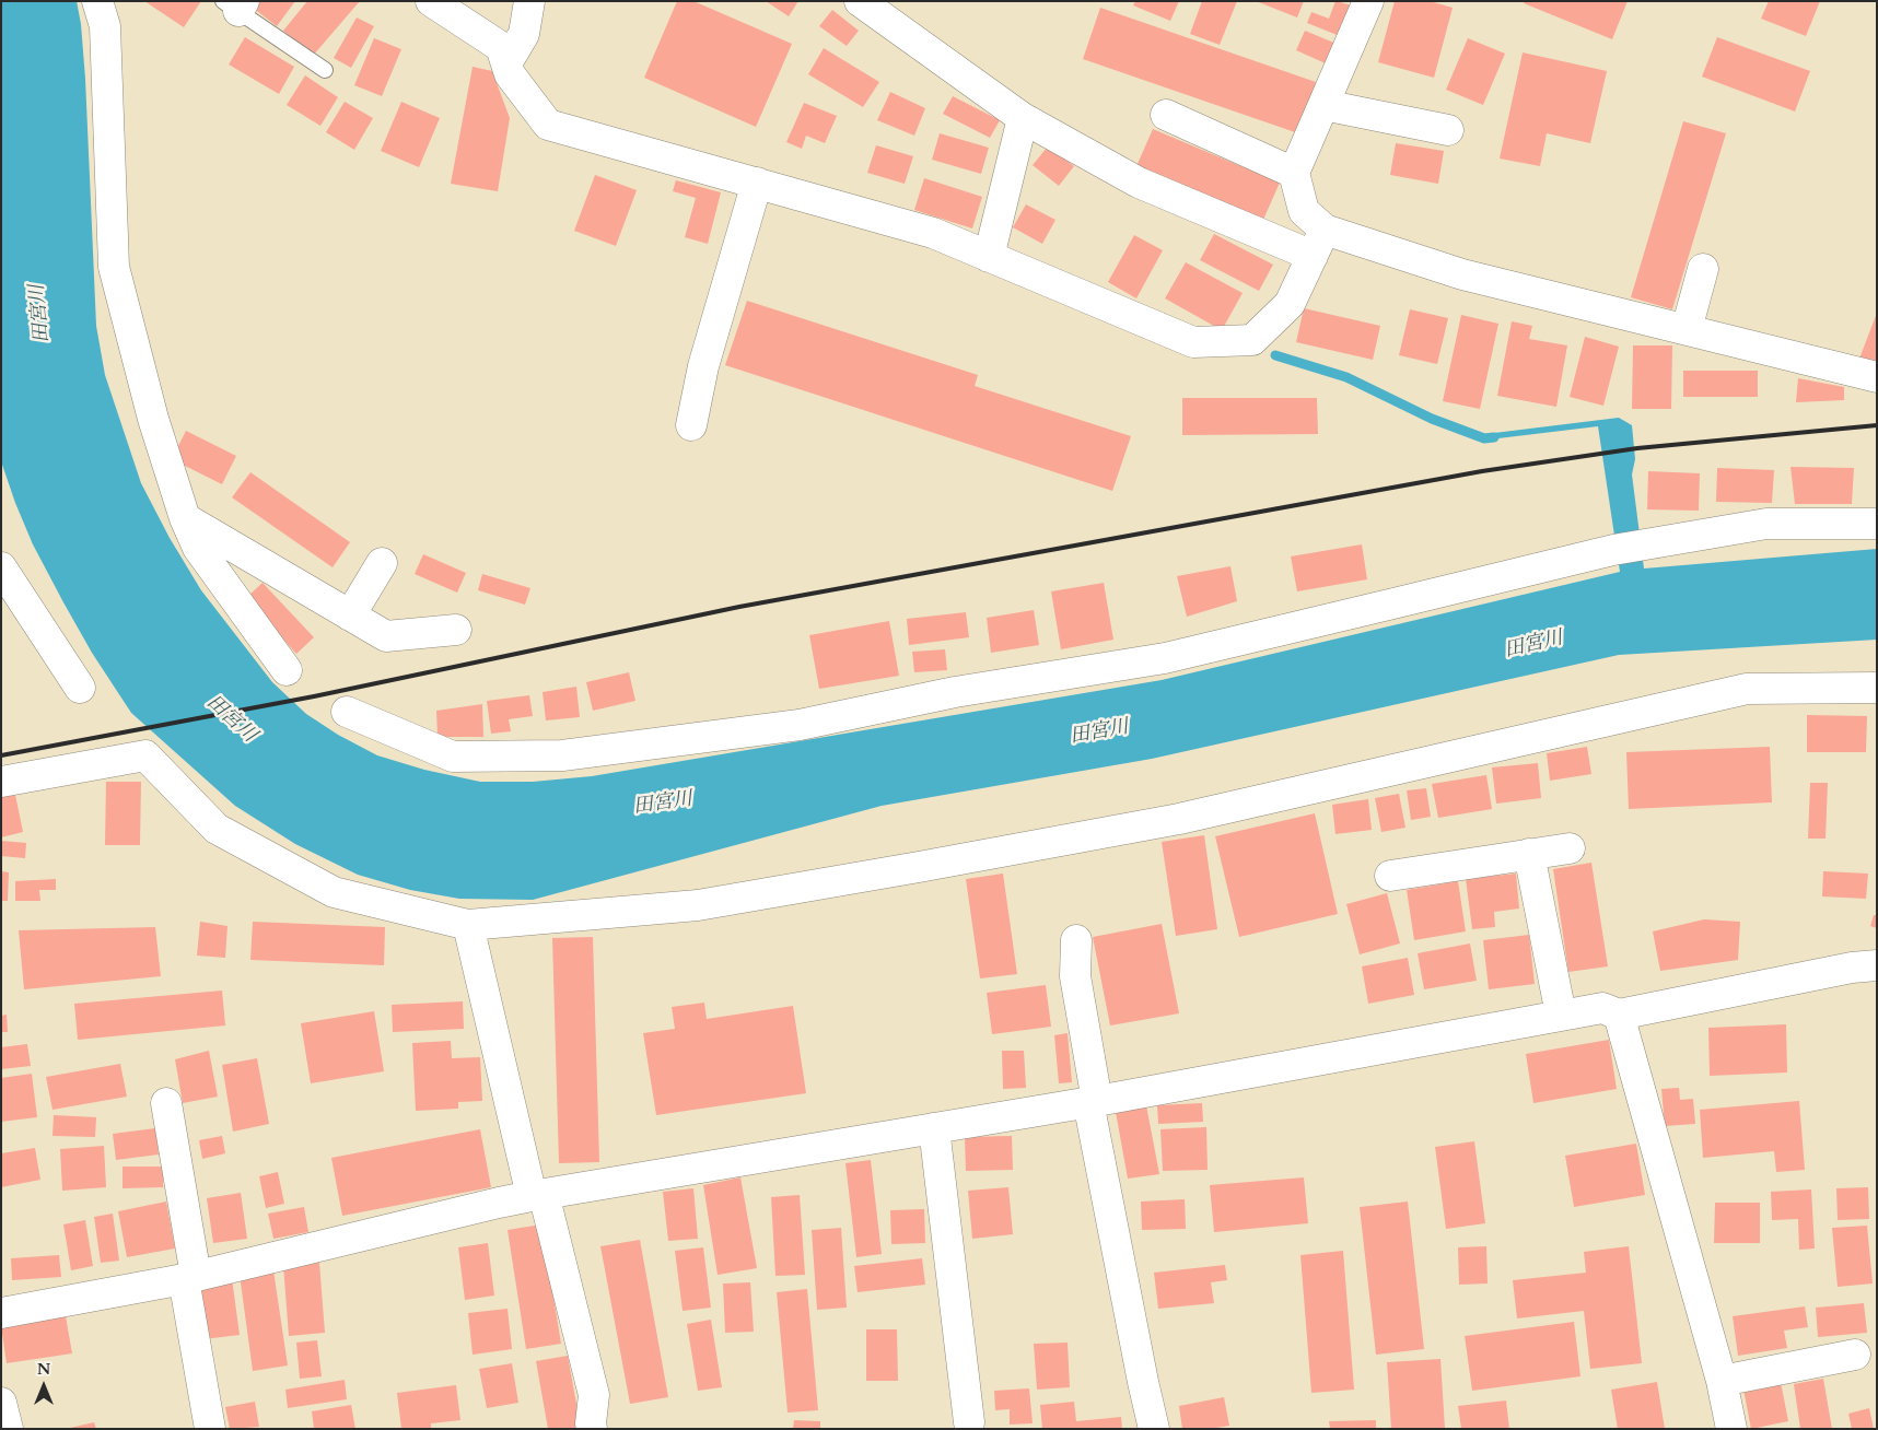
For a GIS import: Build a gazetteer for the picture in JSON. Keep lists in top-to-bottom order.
{
  "water": ["田宮川"],
  "north": "top"
}
